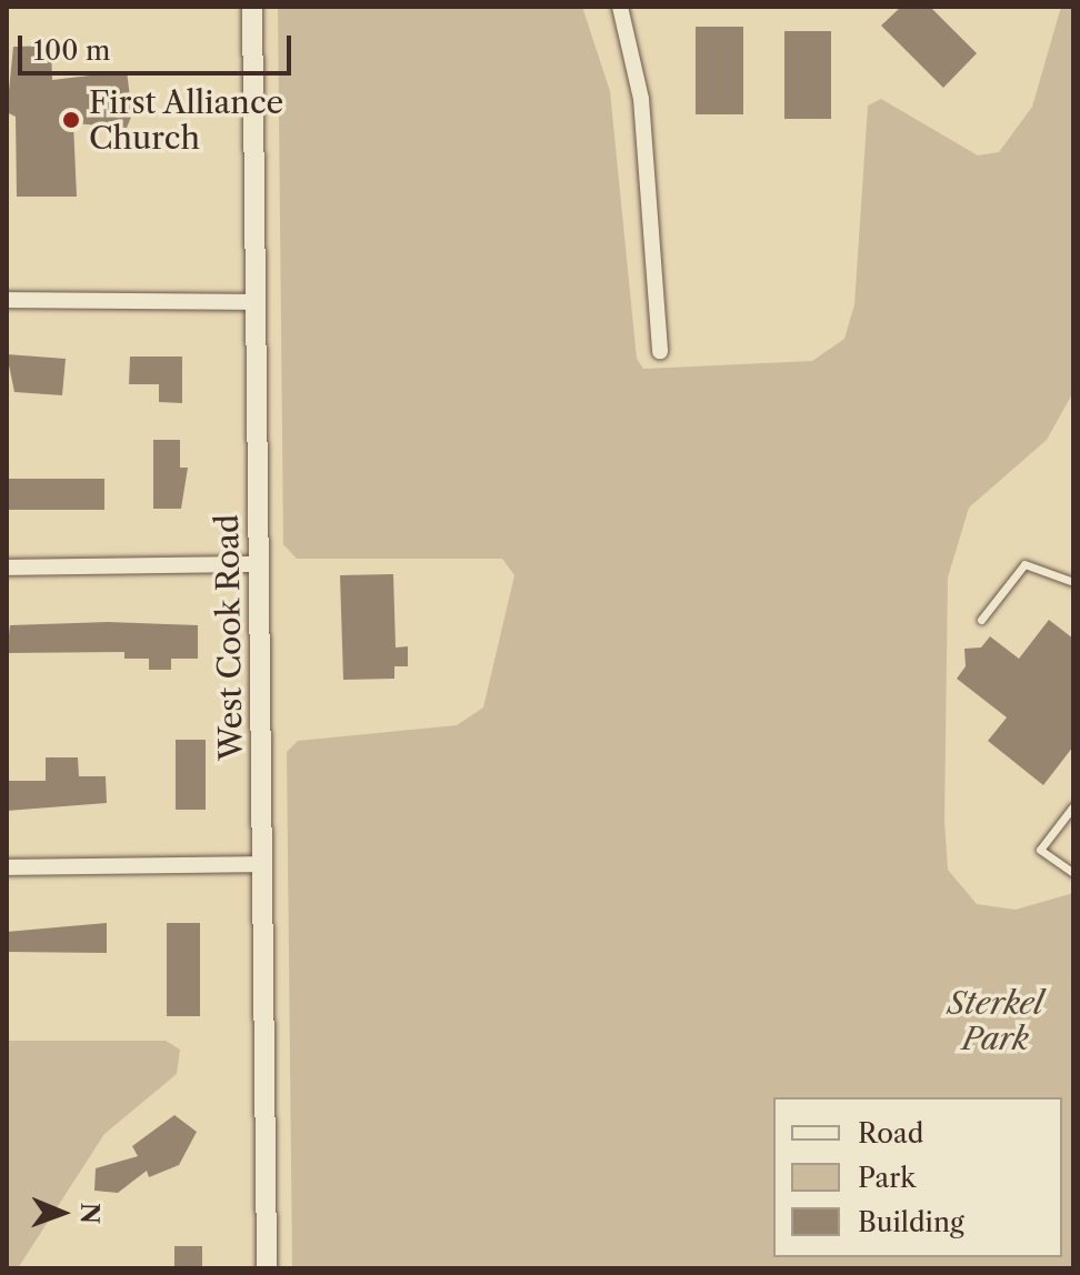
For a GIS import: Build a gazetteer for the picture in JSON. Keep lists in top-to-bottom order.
{
  "streets": {
    "main road": ["West Cook Road"]
  },
  "parks": ["Sterkel Park"],
  "places": ["First Alliance Church"],
  "legend": ["Road", "Park", "Building"],
  "scale_bar": "100 m",
  "north": "right"
}
